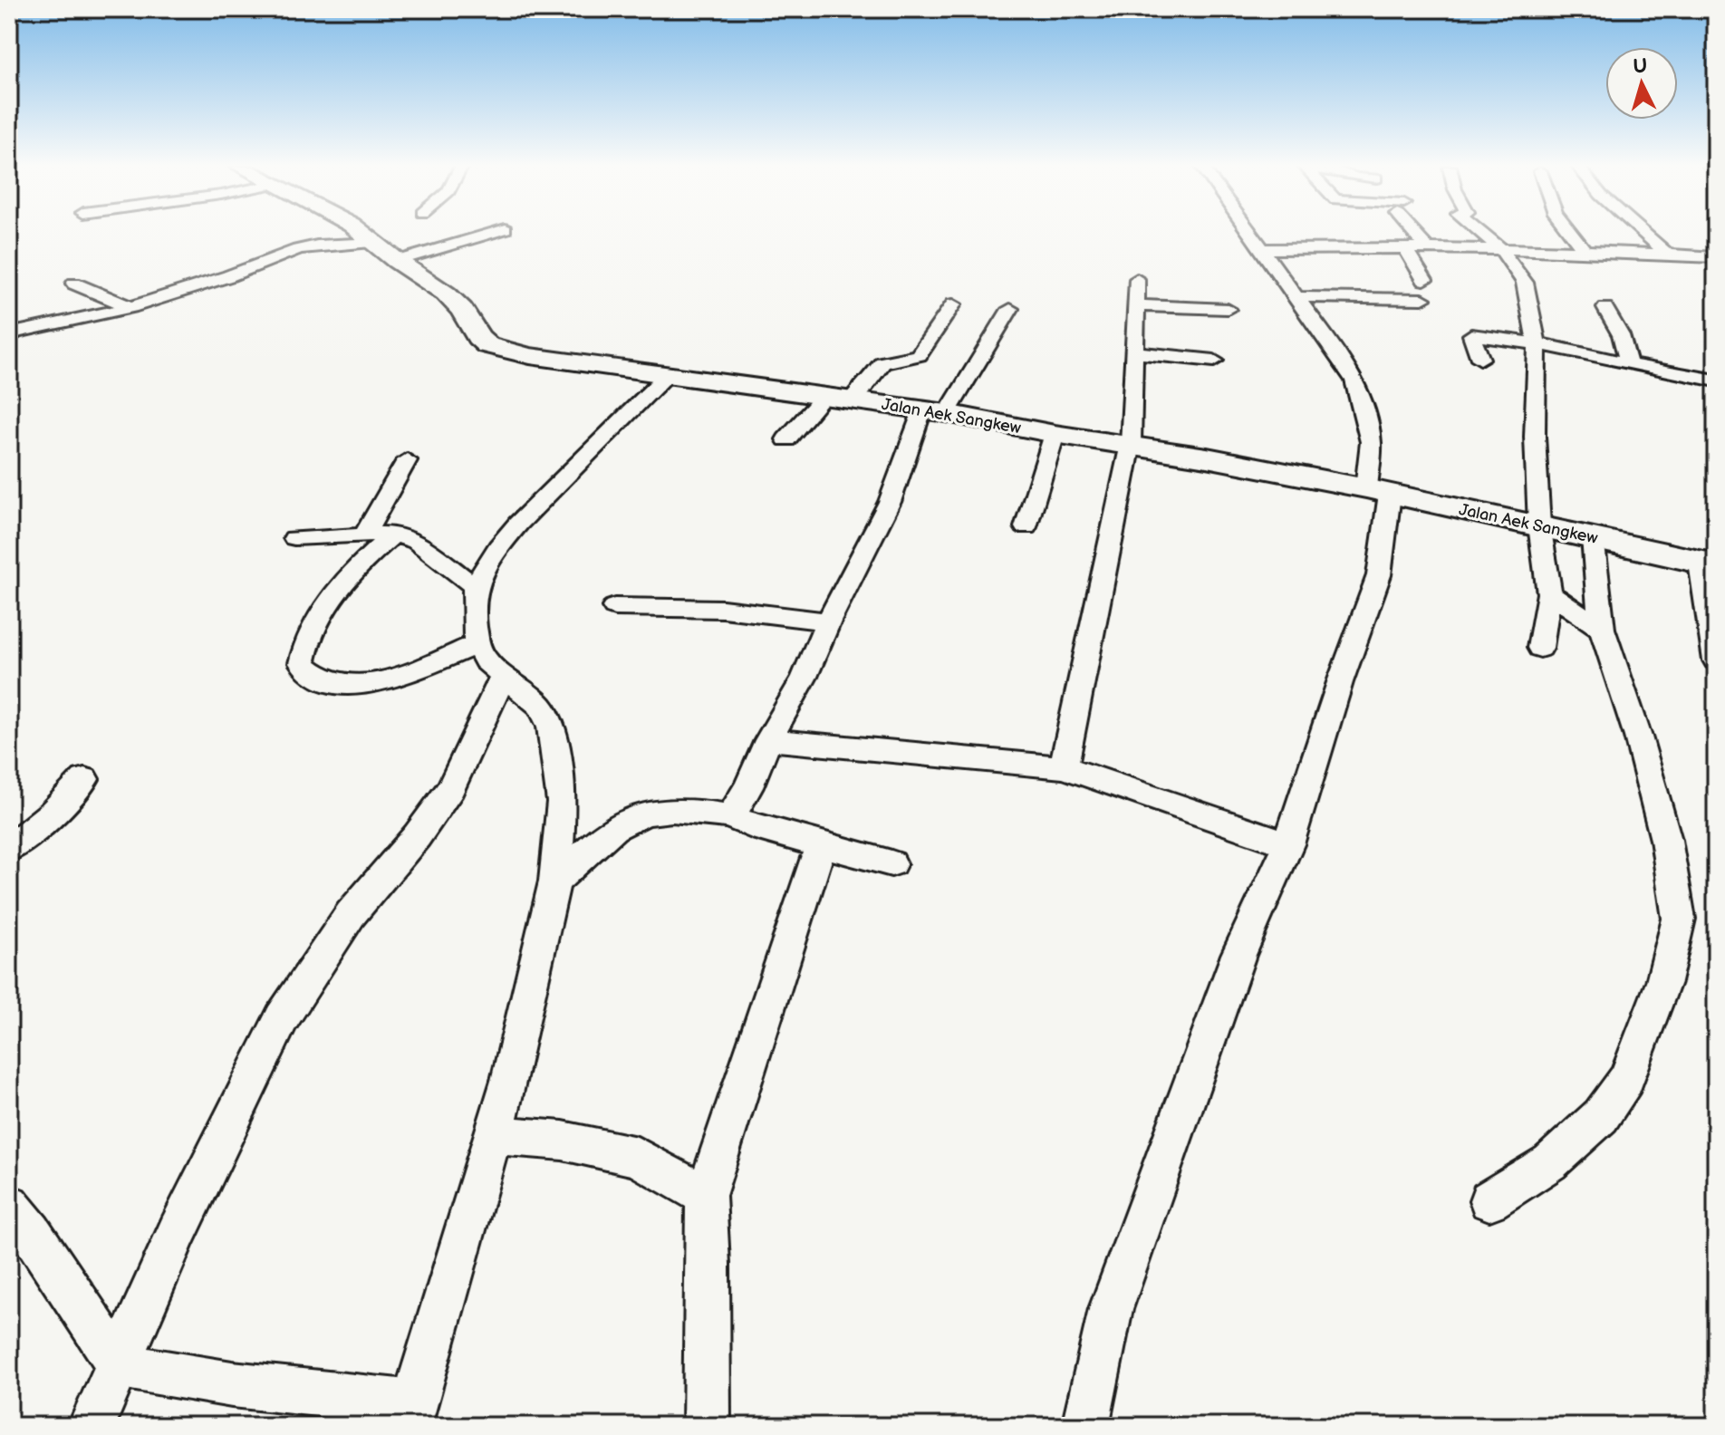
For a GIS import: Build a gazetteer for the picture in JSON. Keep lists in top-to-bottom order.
{
  "streets": {
    "street": ["Jalan Aek Sangkew"]
  },
  "north": "top"
}
